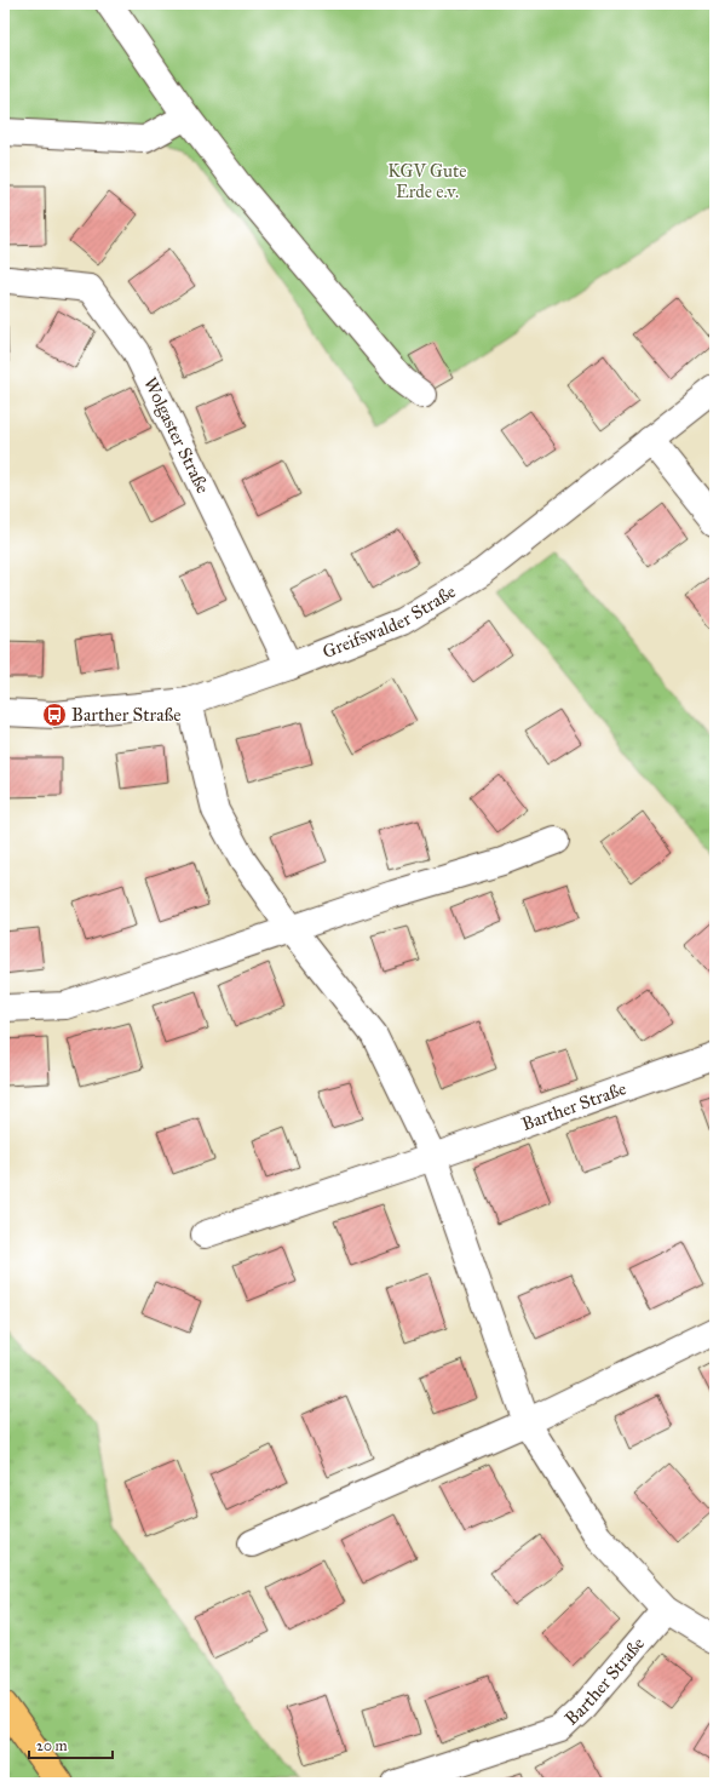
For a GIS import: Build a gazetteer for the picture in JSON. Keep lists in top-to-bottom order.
{
  "streets": {
    "street": ["Wolgaster Straße", "Greifswalder Straße", "Barther Straße"]
  },
  "crossings": [
    ["Wolgaster Straße", "Greifswalder Straße"]
  ],
  "parks": ["KGV Gute Erde e.v."],
  "places": {
    "bus stop": ["Barther Straße"]
  },
  "scale_bar": "20 m"
}
